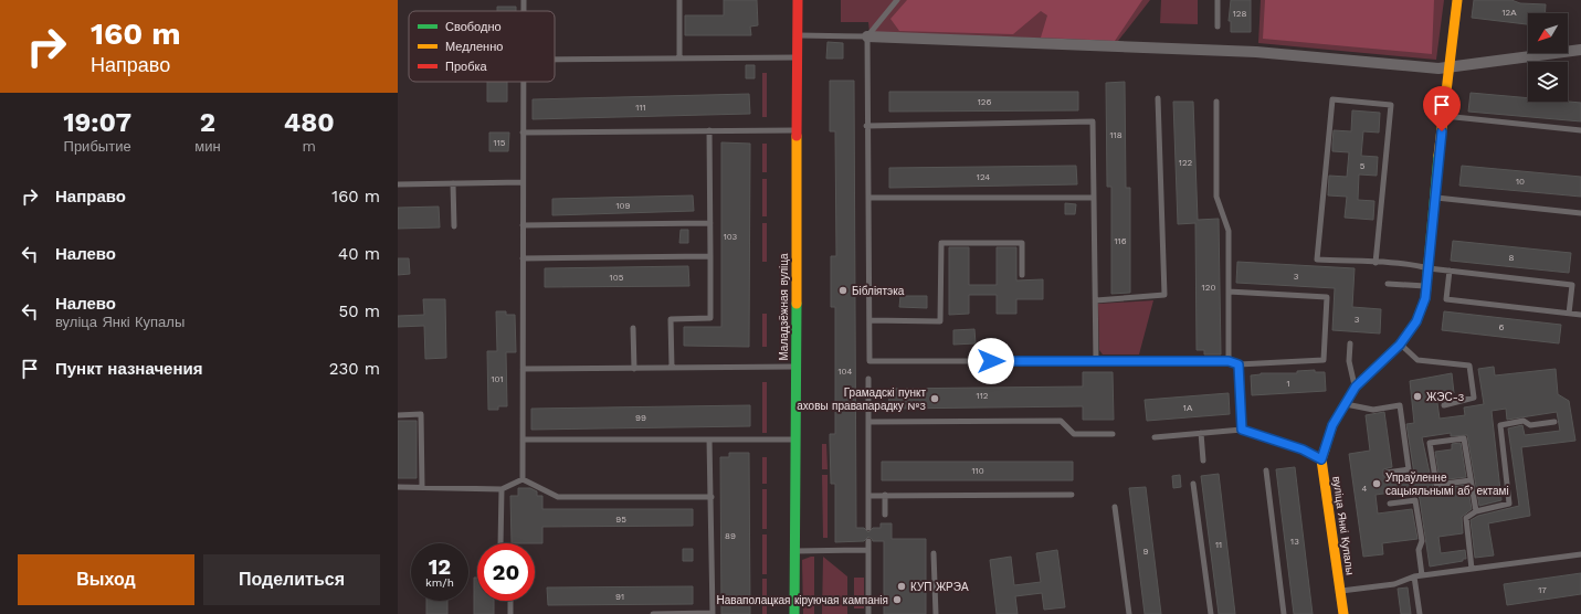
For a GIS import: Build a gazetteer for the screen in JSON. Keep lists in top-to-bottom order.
{
  "streets": {
    "street": ["Маладзёжная вуліца", "вуліца Янкі Купалы"]
  },
  "places": [
    "Бібліятэка",
    "ЖЭС-3",
    "Грамадскі пункт аховы правапарадку №3",
    "Упраўленне сацыяльнымі абʼектамі",
    "КУП ЖРЭА",
    "Наваполацкая кіруючая кампанія"
  ],
  "house_numbers": [
    "12А",
    "128",
    "126",
    "111",
    "118",
    "115",
    "122",
    "5",
    "124",
    "10",
    "109",
    "103",
    "116",
    "8",
    "3",
    "105",
    "120",
    "3",
    "6",
    "104",
    "101",
    "1",
    "112",
    "1А",
    "99",
    "110",
    "4",
    "95",
    "89",
    "13",
    "11",
    "9",
    "17",
    "91"
  ],
  "legend": ["Свободно", "Медленно", "Пробка"],
  "north": "bottom left",
  "page": {
    "turn": ["160 m", "Направо"],
    "eta": [
      "19:07",
      "Прибытие",
      "2",
      "мин",
      "480",
      "m"
    ],
    "list": [
      {
        "name": "Направо",
        "value": "160 m"
      },
      {
        "name": "Налево",
        "value": "40 m"
      },
      {
        "name": "Налево",
        "note": "вуліца Янкі Купалы",
        "value": "50 m"
      },
      {
        "name": "Пункт назначения",
        "value": "230 m"
      }
    ],
    "speed": "12 km/h",
    "limit": "20",
    "buttons": ["Выход", "Поделиться"]
  }
}
